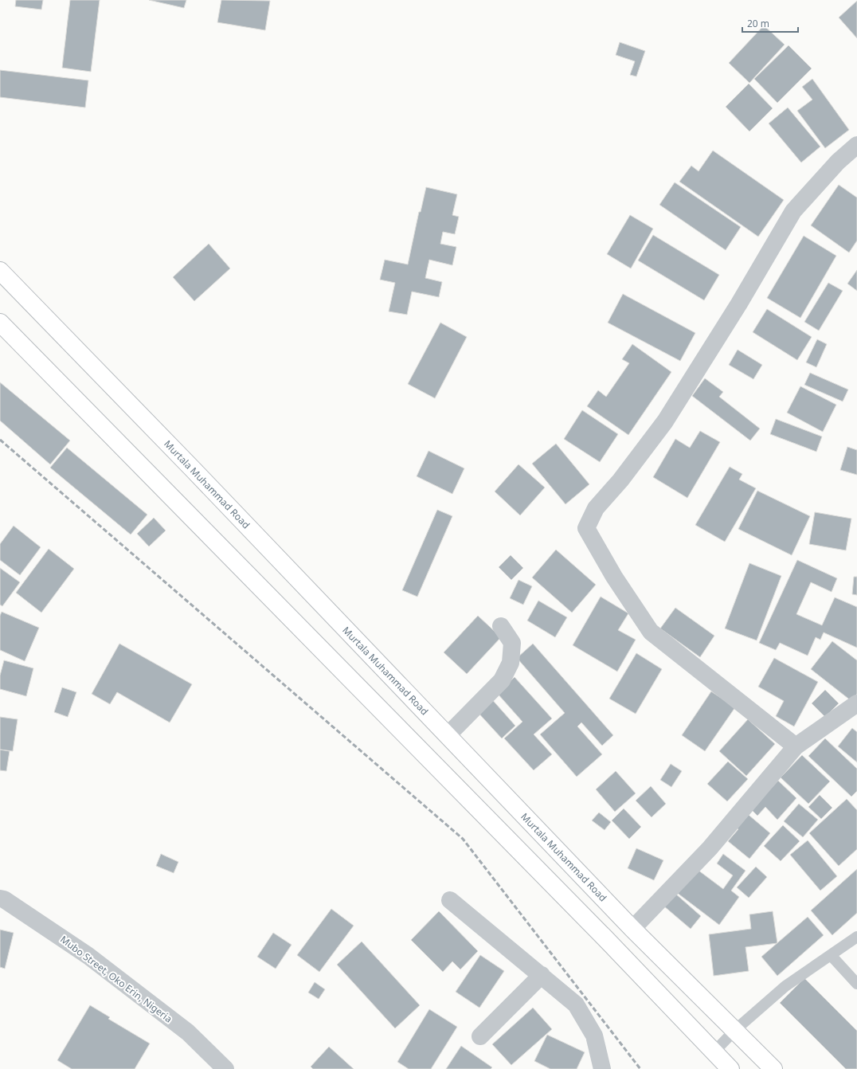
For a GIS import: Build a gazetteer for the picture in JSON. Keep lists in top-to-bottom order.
{
  "streets": {
    "highway": ["Murtala Muhammad Road"],
    "street": ["Mubo Street, Oko Erin, Nigeria"]
  },
  "scale_bar": "20 m"
}
